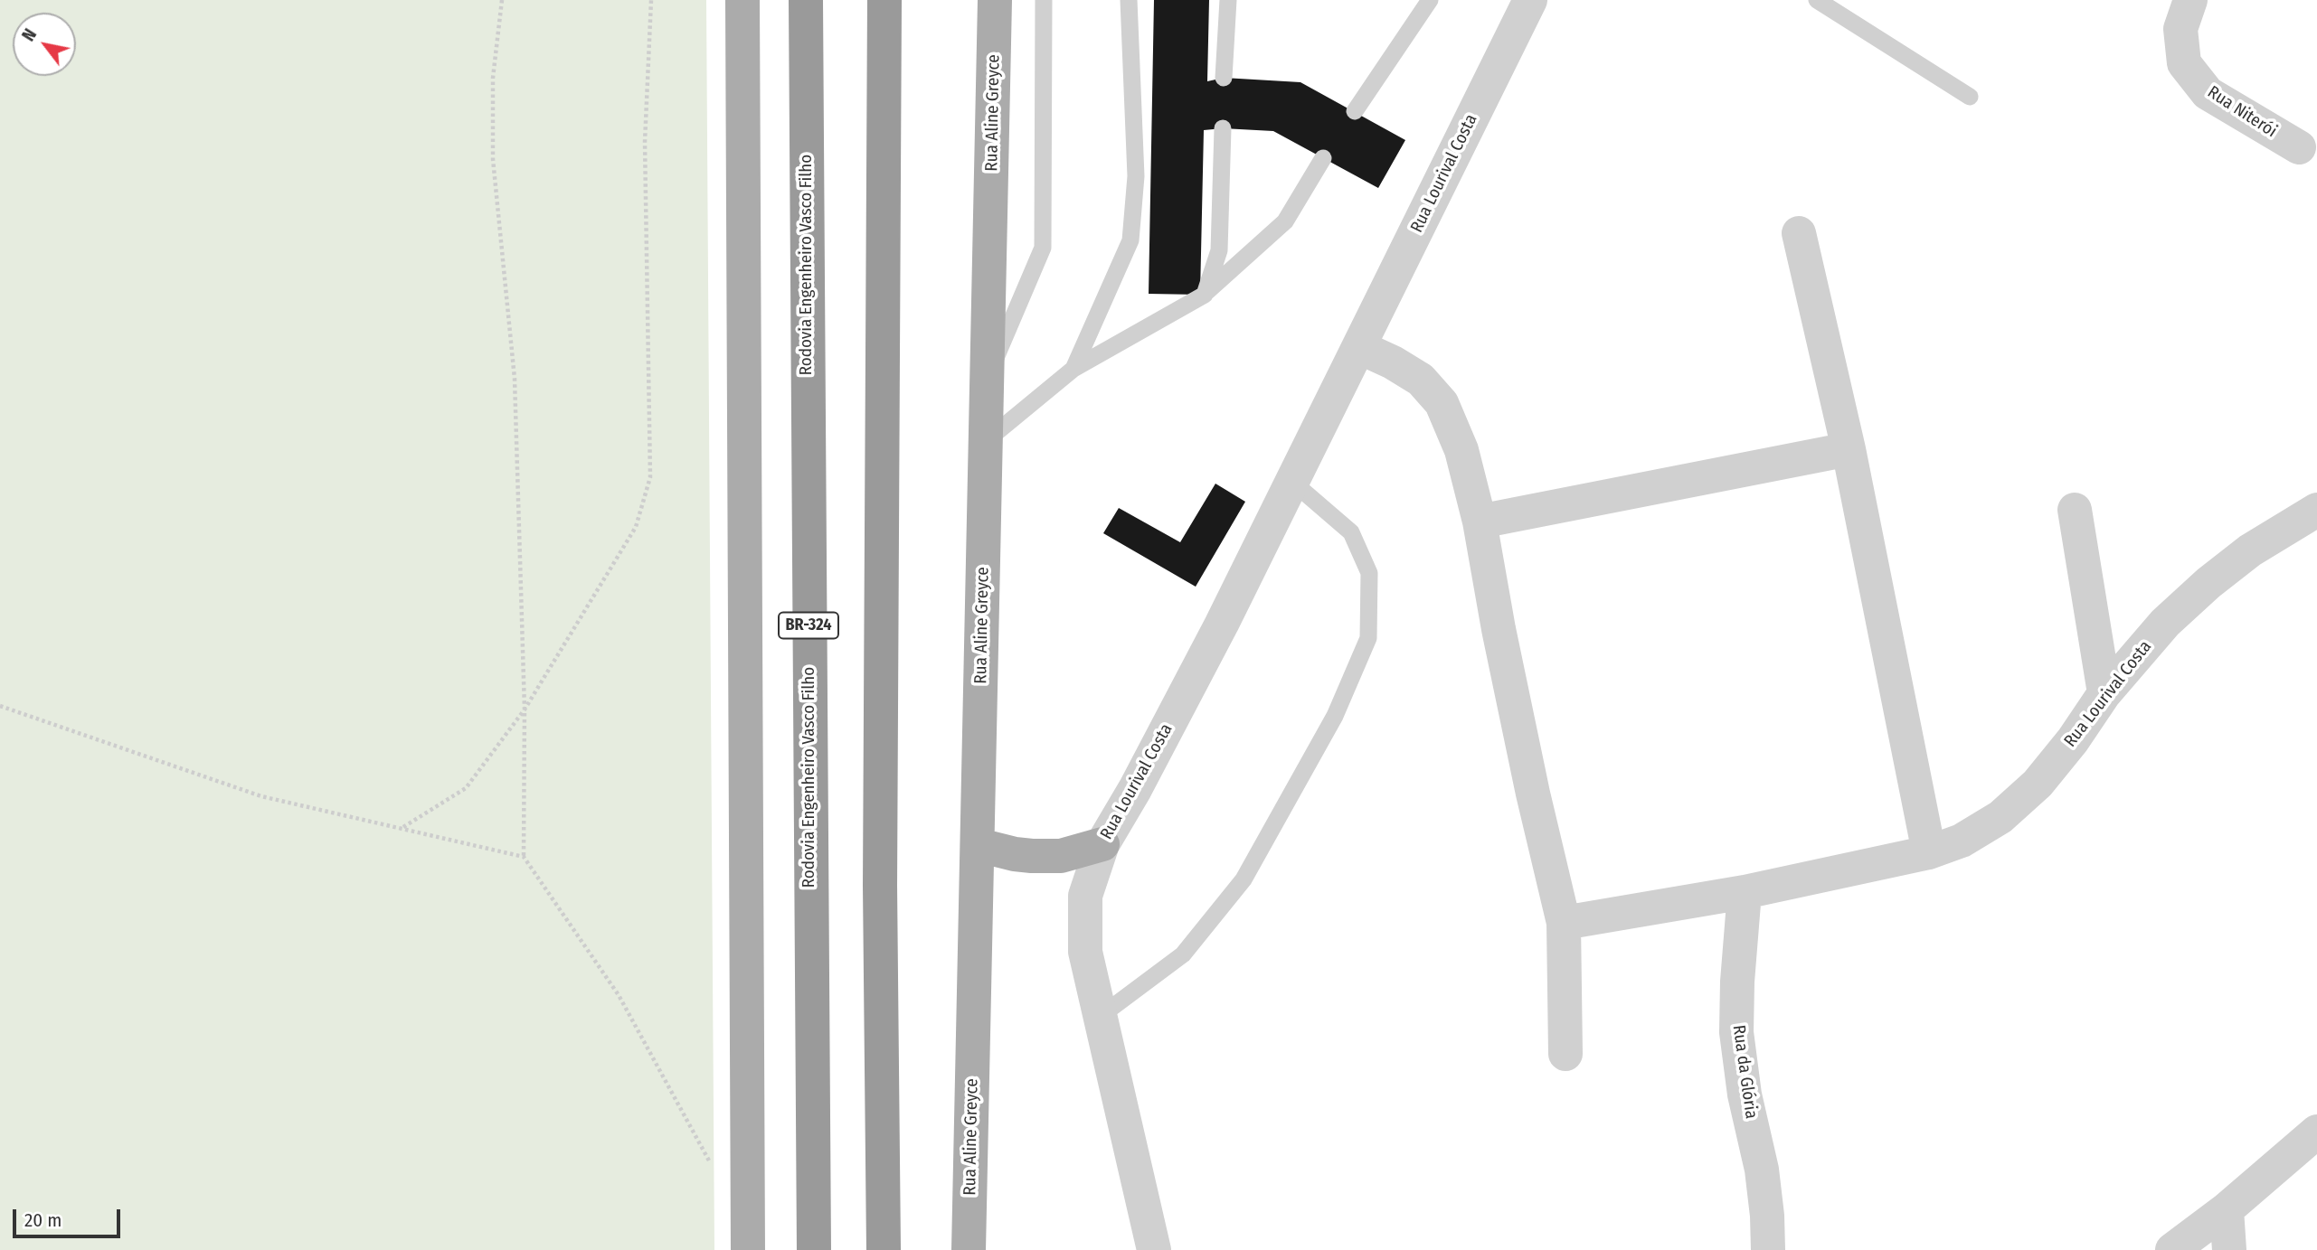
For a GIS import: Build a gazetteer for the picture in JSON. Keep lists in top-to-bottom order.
{
  "streets": {
    "highway": ["Rodovia Engenheiro Vasco Filho", "BR-324"],
    "main road": ["Rua Aline Greyce"],
    "street": ["Rua Niterói", "Rua Lourival Costa", "Rua da Glória"]
  },
  "crossings": [
    ["Rua Lourival Costa", "Rua da Glória"]
  ],
  "scale_bar": "20 m",
  "north": "top left"
}
